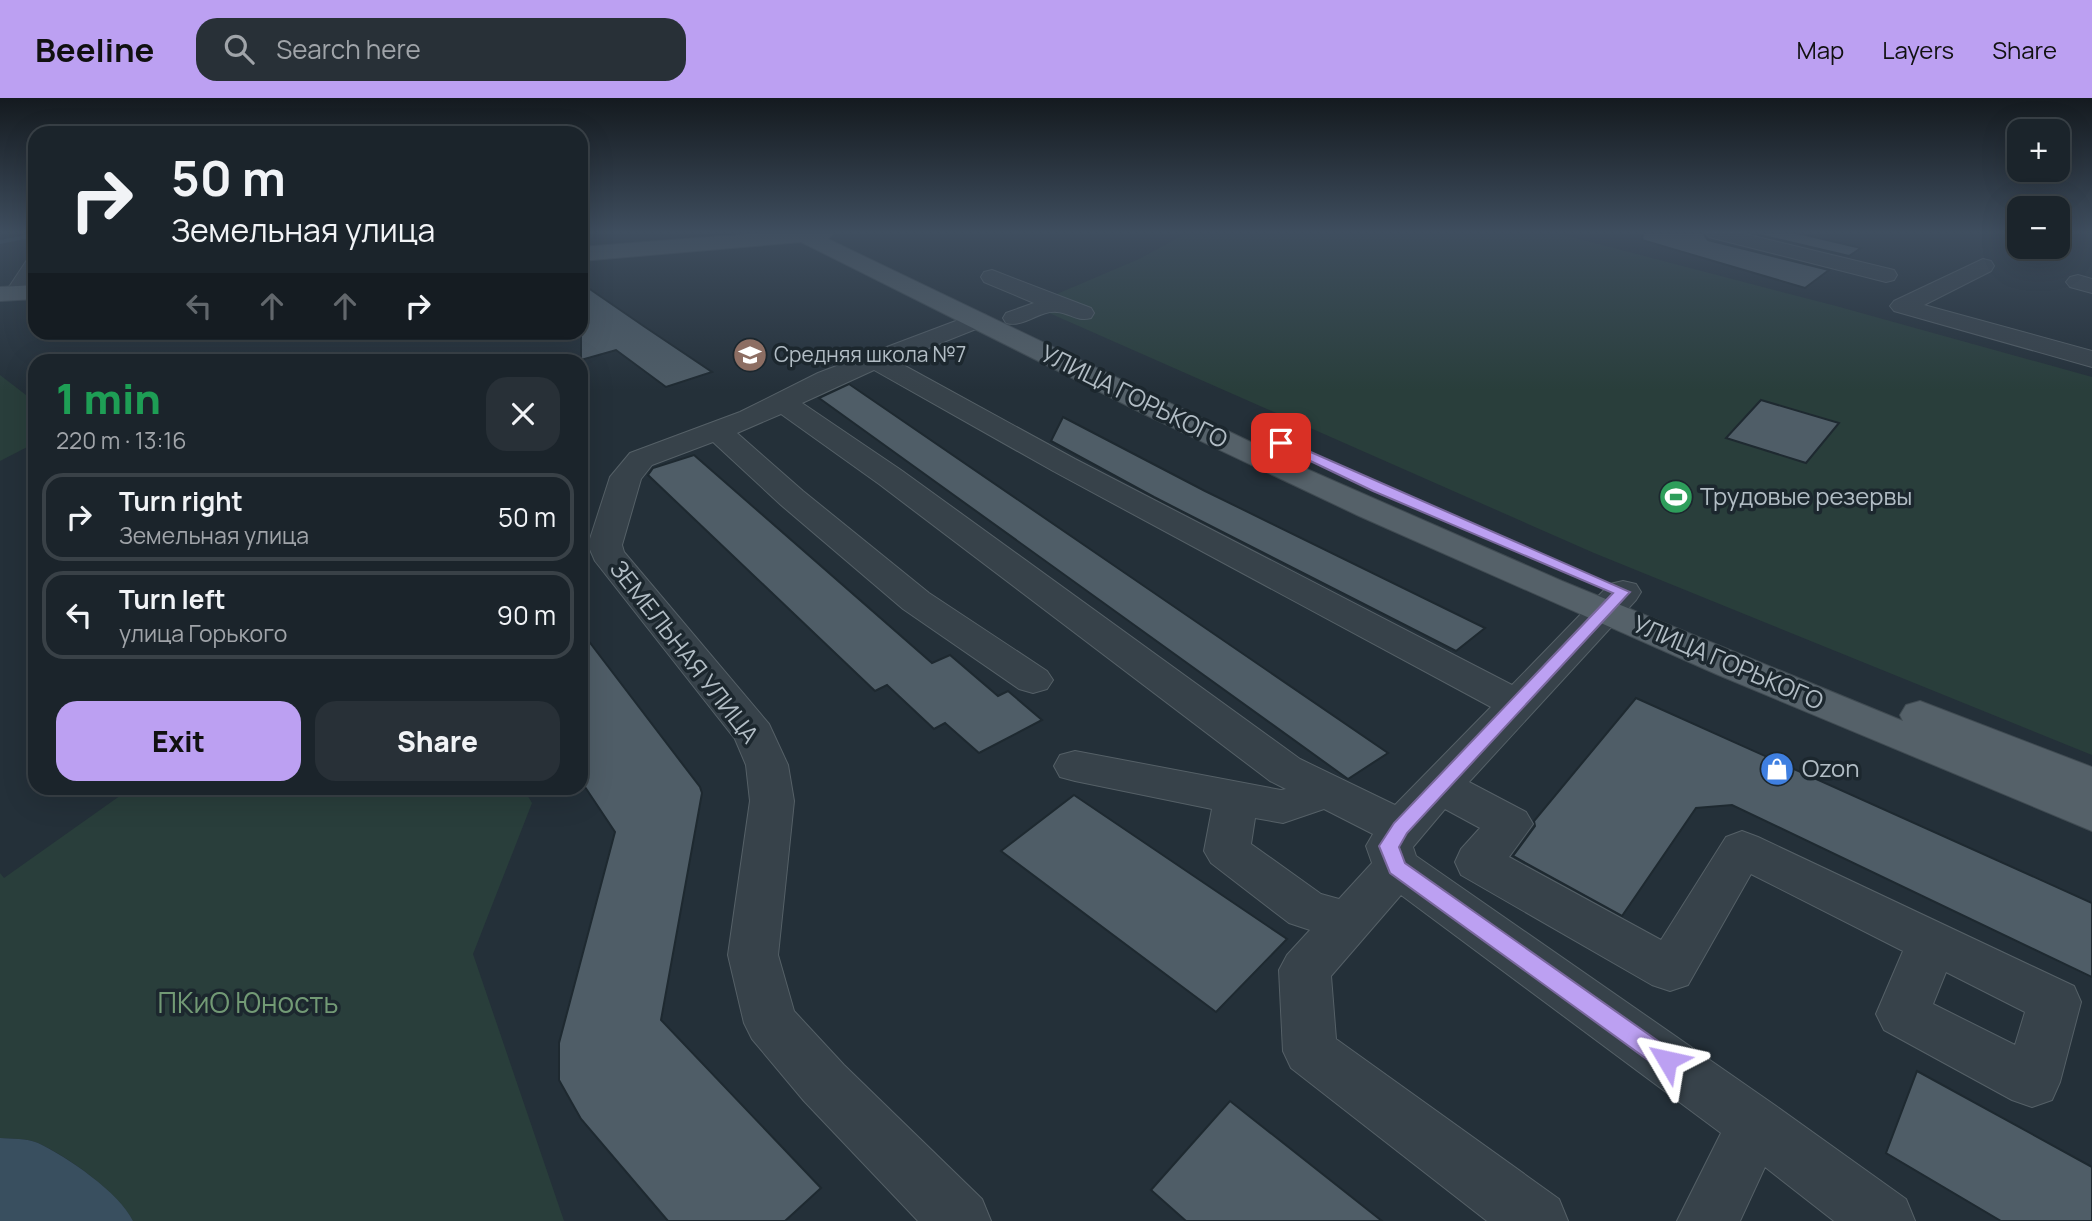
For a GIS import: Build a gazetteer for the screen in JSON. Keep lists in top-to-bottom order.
{
  "streets": {
    "main road": ["УЛИЦА ГОРЬКОГО"],
    "street": ["ЗЕМЕЛЬНАЯ УЛИЦА"]
  },
  "crossings": [
    ["УЛИЦА ГОРЬКОГО", "ЗЕМЕЛЬНАЯ УЛИЦА"]
  ],
  "parks": ["ПКиО Юность"],
  "places": {
    "school or university": ["Средняя школа №7"],
    "sports": ["Трудовые резервы"],
    "shop": ["Ozon"]
  },
  "page": {
    "header": "Beeline",
    "search": "Search here",
    "nav": ["Map", "Layers", "Share"],
    "map_buttons": ["+", "−"],
    "turn": ["50 m", "Земельная улица"],
    "heading": ["1 min", "220 m · 13:16"],
    "list": [
      {
        "name": "Turn right",
        "note": "Земельная улица",
        "value": "50 m"
      },
      {
        "name": "Turn left",
        "note": "улица Горького",
        "value": "90 m"
      }
    ],
    "buttons": ["Exit", "Share"]
  }
}
